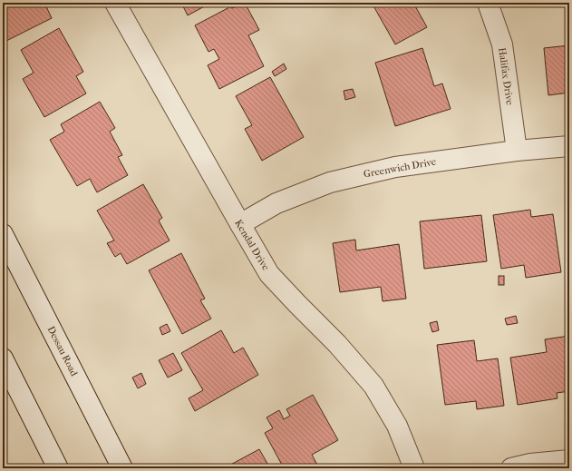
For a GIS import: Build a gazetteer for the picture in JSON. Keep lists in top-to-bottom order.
{
  "streets": {
    "street": [
      "Halifax Drive",
      "Greenwich Drive",
      "Kendal Drive",
      "Dessau Road"
    ]
  },
  "crossings": [
    ["Halifax Drive", "Greenwich Drive"],
    ["Greenwich Drive", "Kendal Drive"]
  ]
}
